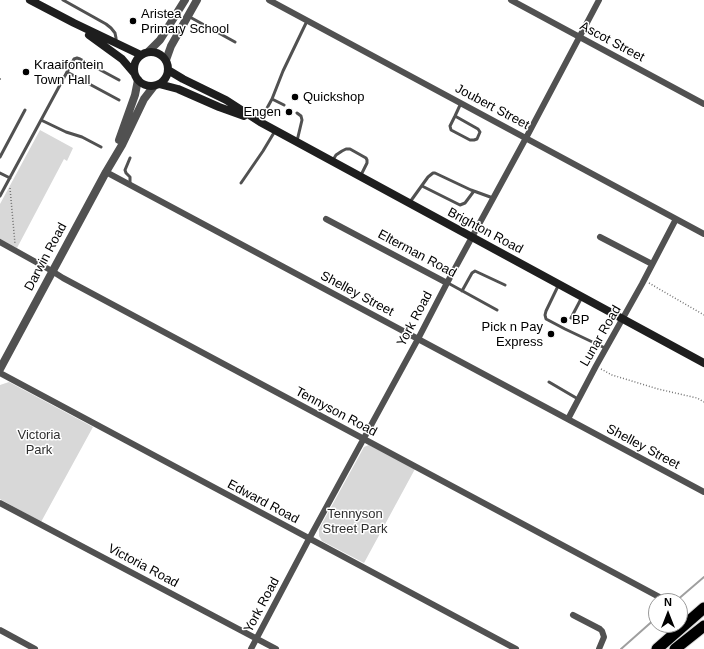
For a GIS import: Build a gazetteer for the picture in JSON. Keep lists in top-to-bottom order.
{
  "streets": {
    "main road": ["Brighton Road"],
    "street": [
      "Ascot Street",
      "Joubert Street",
      "Elterman Road",
      "Darwin Road",
      "Shelley Street",
      "York Road",
      "Lunar Road",
      "Tennyson Road",
      "Edward Road",
      "Victoria Road"
    ]
  },
  "crossings": [
    ["Ascot Street", "York Road"],
    ["Joubert Street", "York Road"],
    ["Joubert Street", "Lunar Road"],
    ["Brighton Road", "Darwin Road"],
    ["Brighton Road", "York Road"],
    ["Brighton Road", "Lunar Road"],
    ["Elterman Road", "York Road"],
    ["Darwin Road", "Shelley Street"],
    ["Darwin Road", "Tennyson Road"],
    ["Shelley Street", "York Road"],
    ["Shelley Street", "Lunar Road"],
    ["York Road", "Tennyson Road"],
    ["York Road", "Edward Road"],
    ["York Road", "Victoria Road"]
  ],
  "parks": ["Victoria Park", "Tennyson Street Park"],
  "places": [
    "Aristea Primary School",
    "Kraaifontein Town Hall",
    "Quickshop",
    "Engen",
    "BP",
    "Pick n Pay Express"
  ],
  "north": "top"
}
